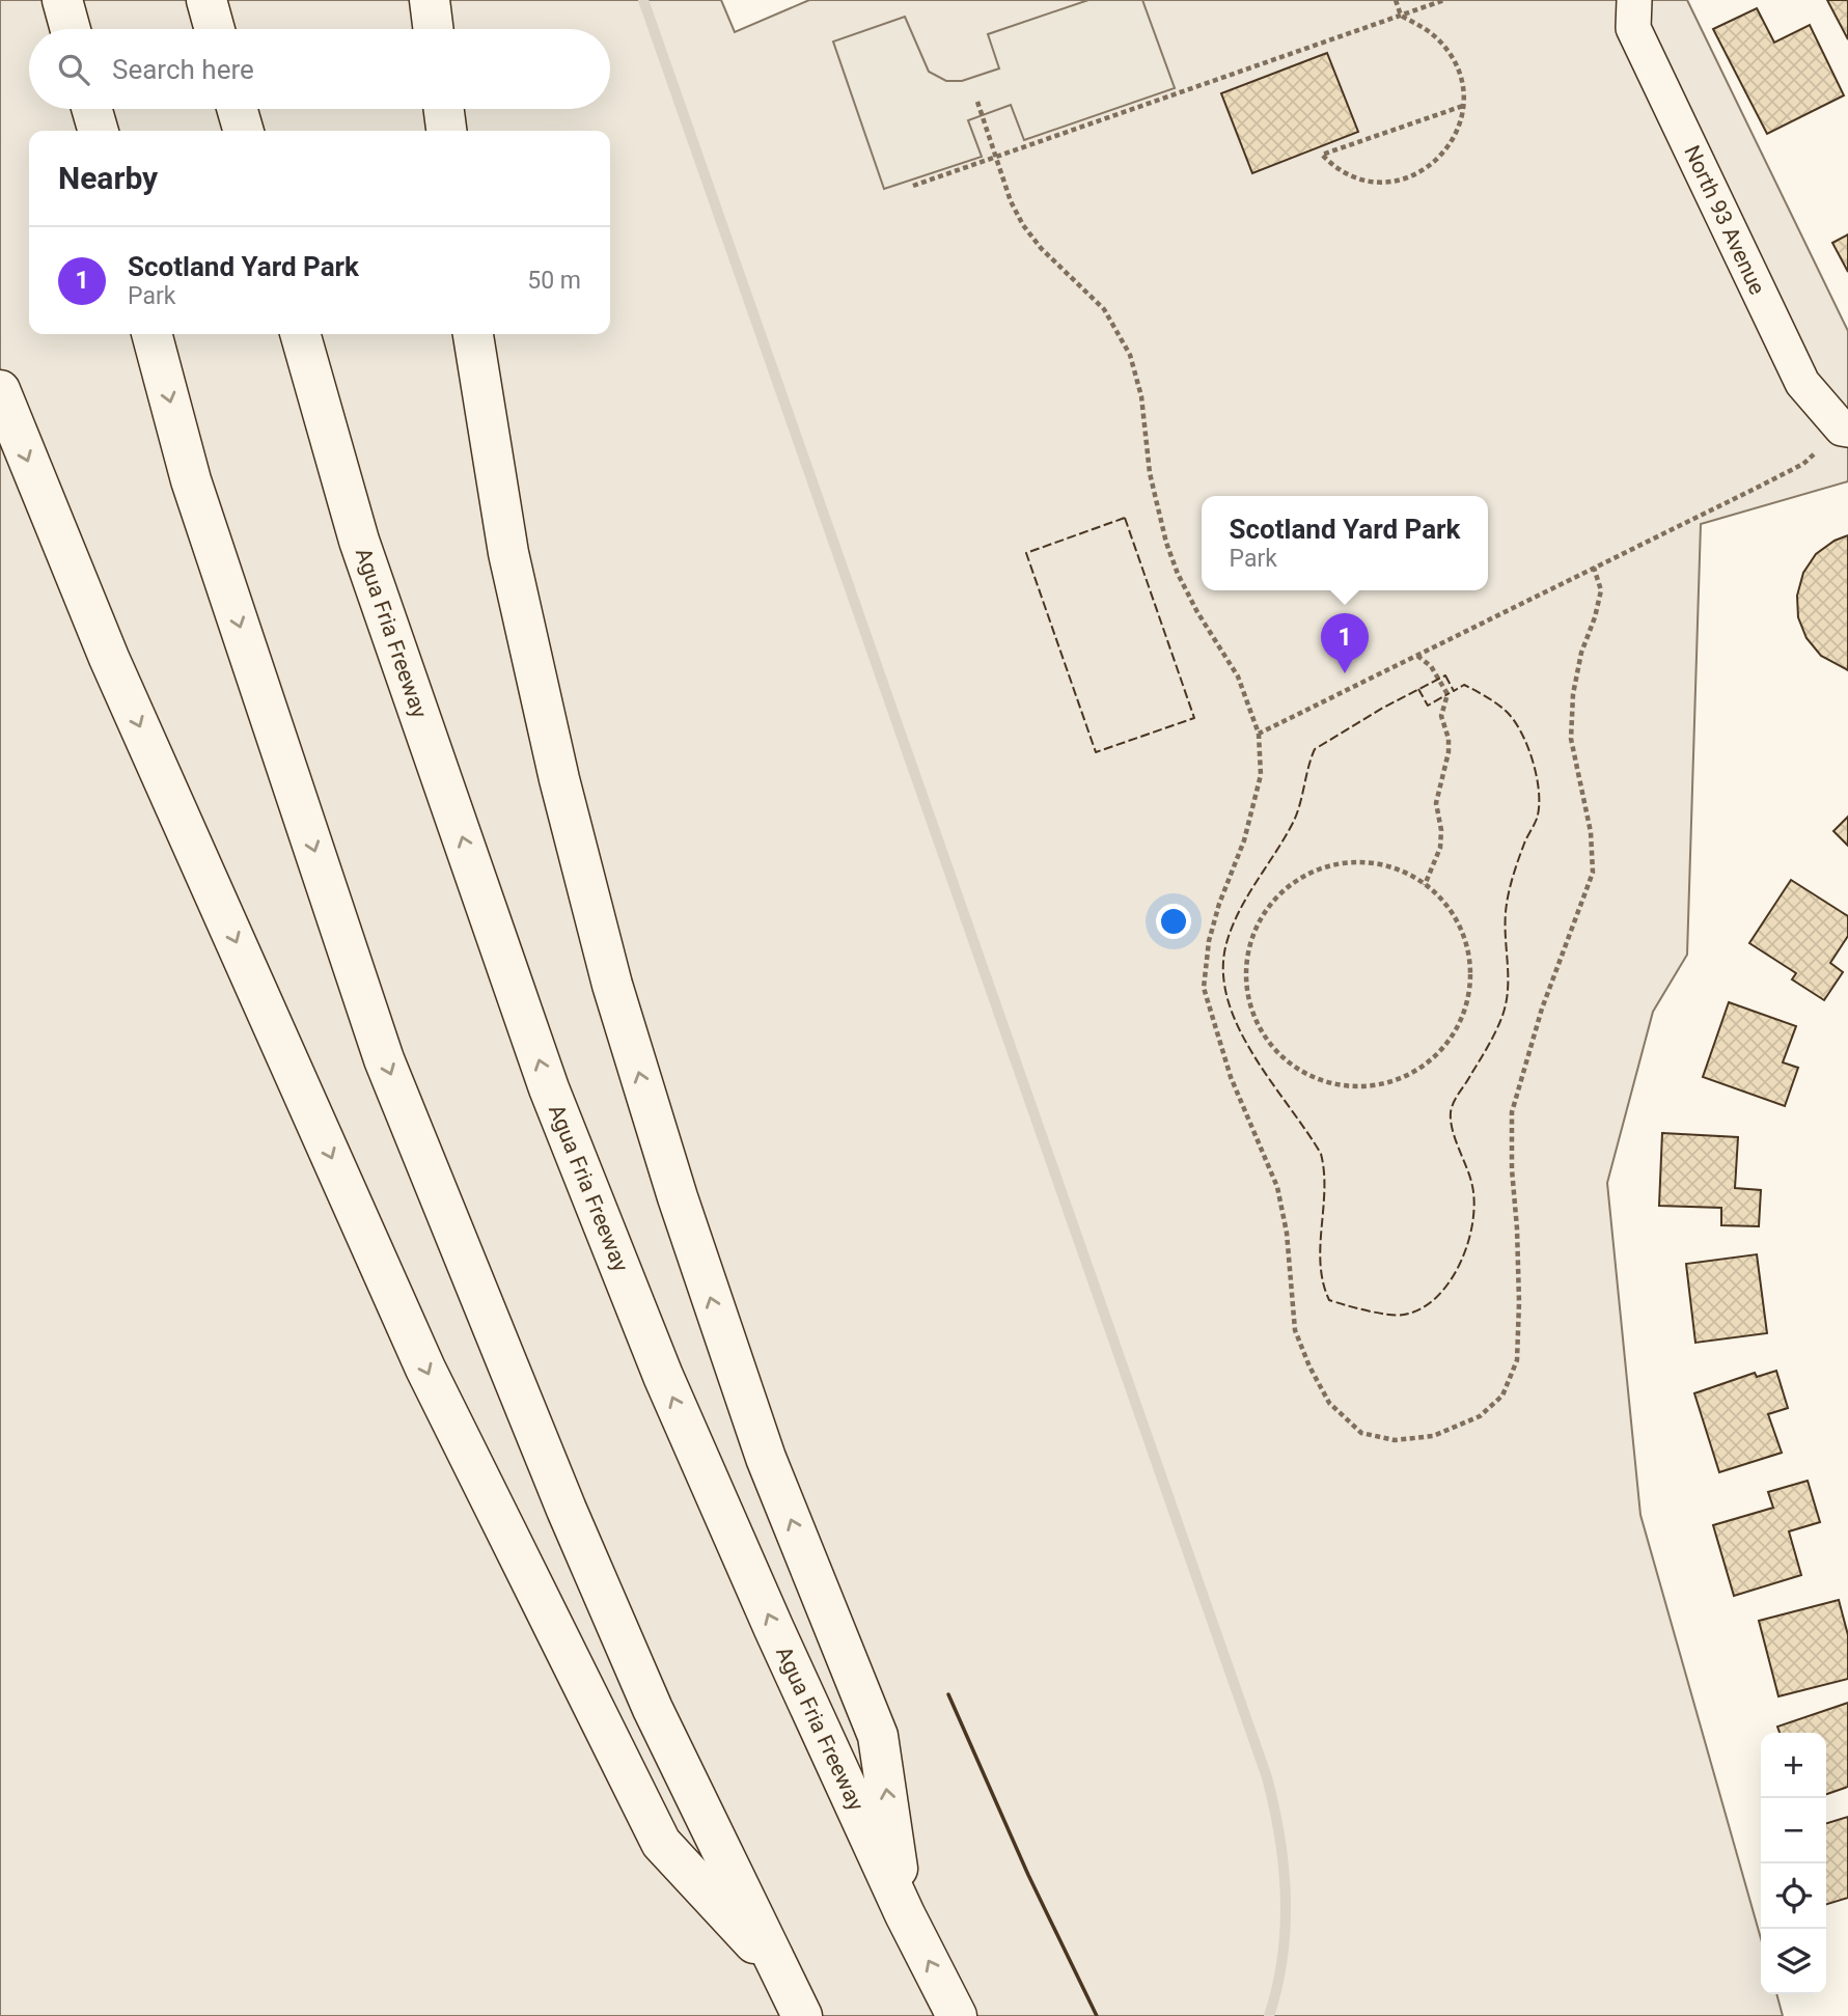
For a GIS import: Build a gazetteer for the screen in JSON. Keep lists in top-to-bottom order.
{
  "streets": {
    "highway": ["Agua Fria Freeway"],
    "street": ["North 93 Avenue"]
  },
  "page": {
    "search": "Search here",
    "heading": "Nearby",
    "list": [
      {
        "mark": "1",
        "name": "Scotland Yard Park",
        "note": "Park",
        "value": "50 m"
      }
    ],
    "popup": ["Scotland Yard Park", "Park"],
    "pins": "1",
    "map_buttons": ["+", "−"]
  }
}
